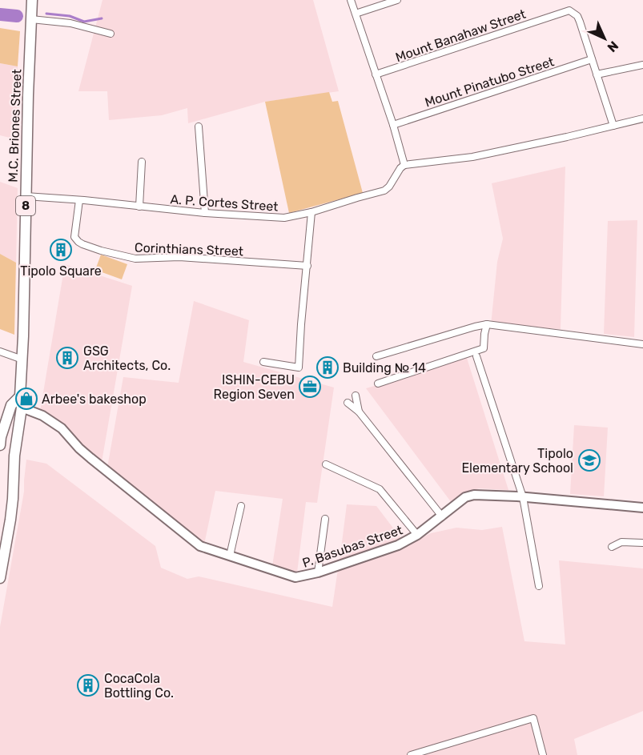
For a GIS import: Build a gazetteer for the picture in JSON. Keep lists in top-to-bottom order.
{
  "streets": {
    "main road": ["M.C. Briones Street", "8"],
    "street": [
      "Mount Banahaw Street",
      "Mount Pinatubo Street",
      "A. P. Cortes Street",
      "Corinthians Street",
      "P. Basubas Street"
    ]
  },
  "crossings": [
    ["Mount Banahaw Street", "Mount Pinatubo Street"],
    ["M.C. Briones Street", "A. P. Cortes Street"],
    ["M.C. Briones Street", "P. Basubas Street"],
    ["A. P. Cortes Street", "Corinthians Street"]
  ],
  "places": {
    "building": [
      "Tipolo Square",
      "GSG Architects, Co.",
      "Building № 14",
      "CocaCola Bottling Co."
    ],
    "office": ["ISHIN-CEBU Region Seven"],
    "shop": ["Arbee's bakeshop"],
    "school or university": ["Tipolo Elementary School"]
  },
  "north": "bottom right"
}
